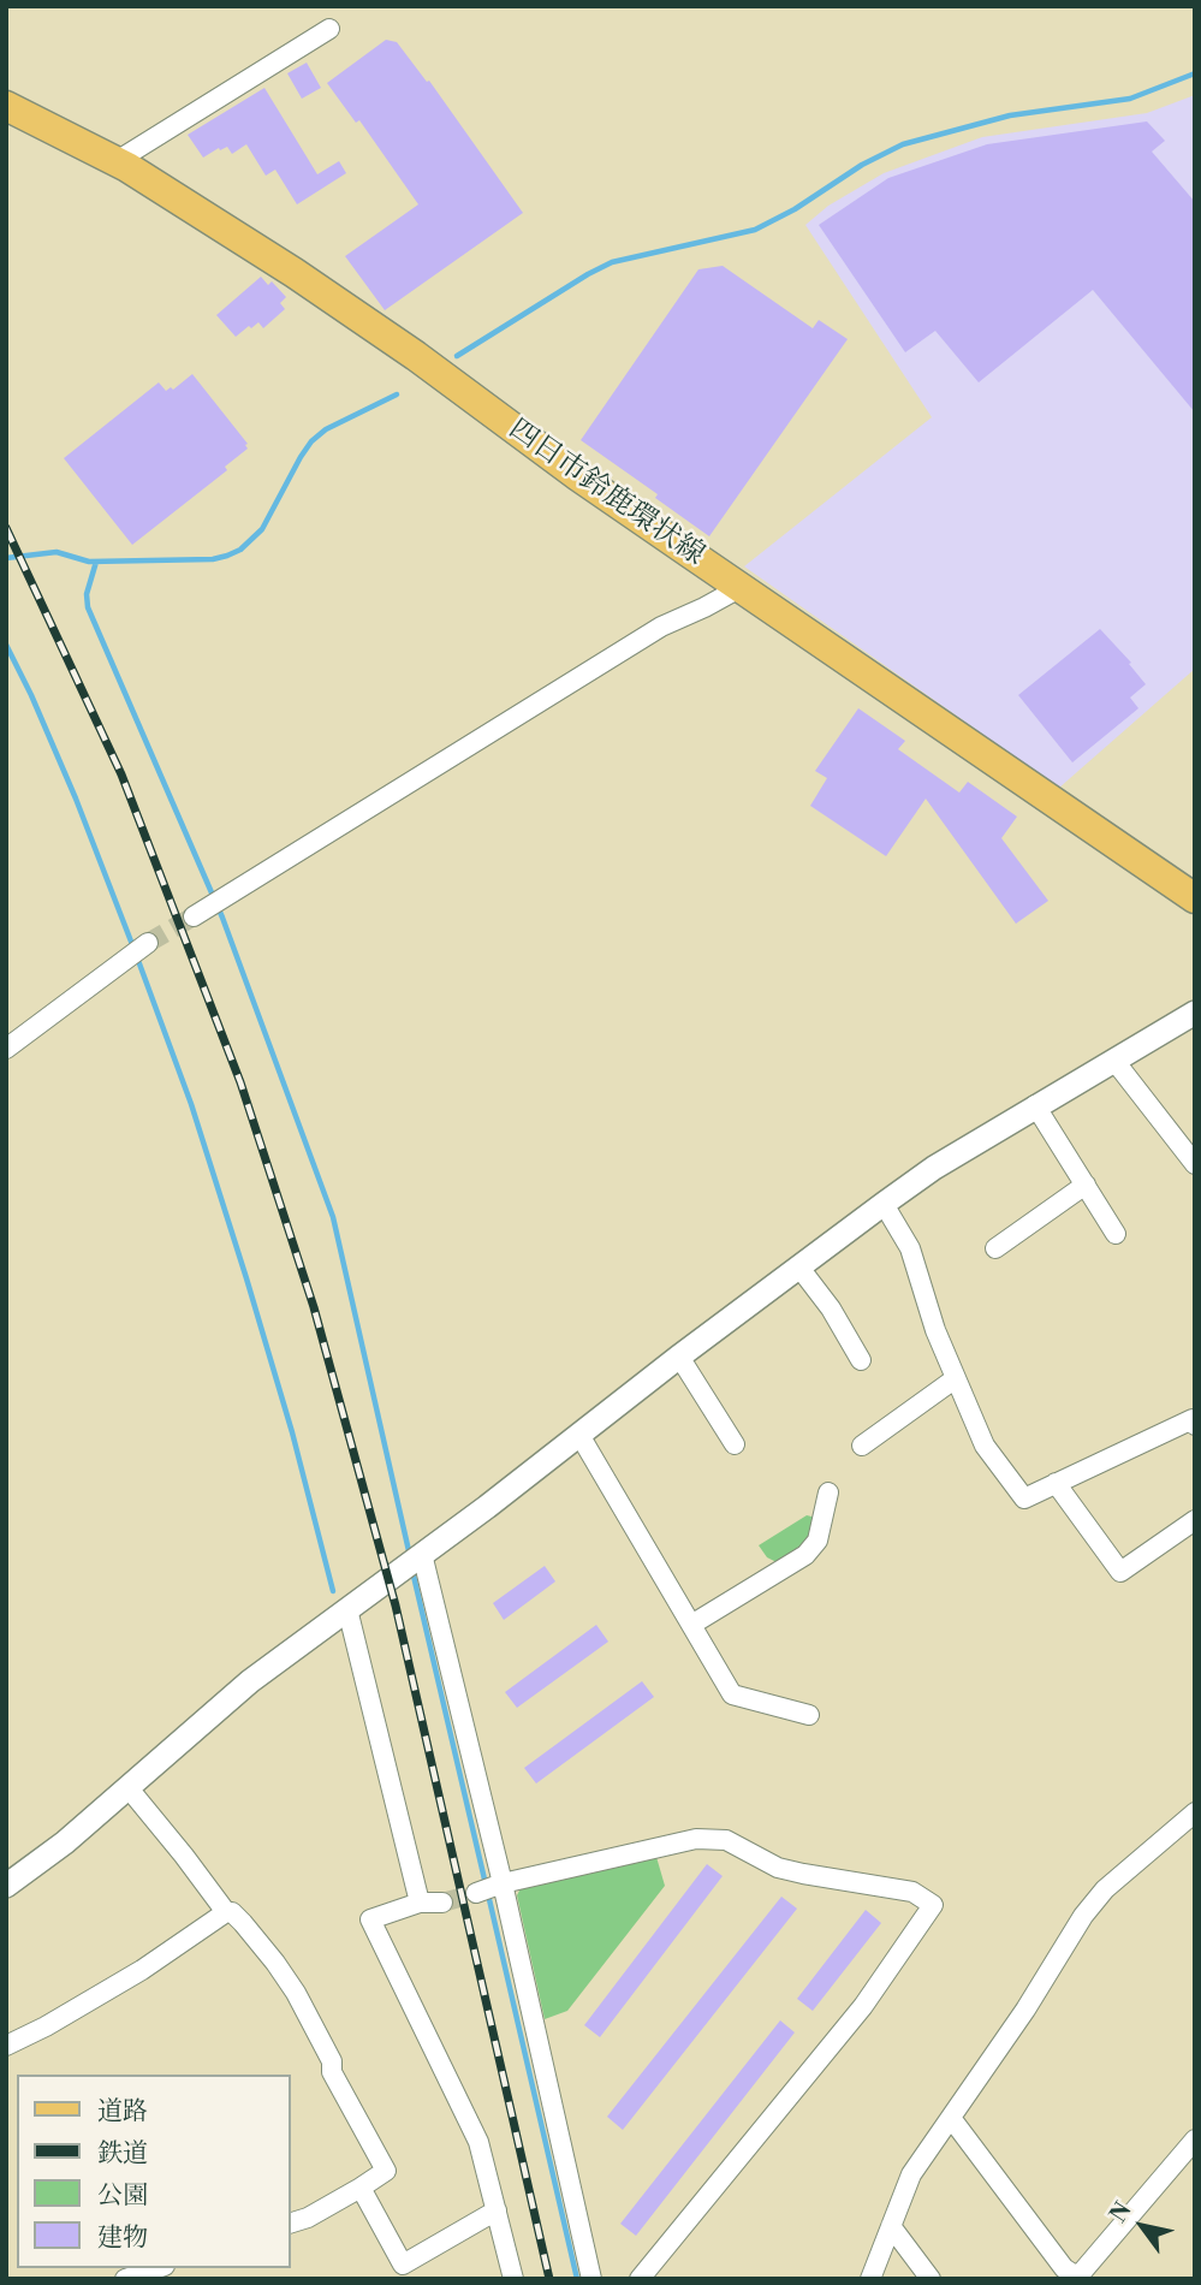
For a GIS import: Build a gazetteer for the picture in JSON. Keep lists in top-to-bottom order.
{
  "streets": {
    "main road": ["四日市鈴鹿環状線"]
  },
  "legend": [
    "道路",
    "鉄道",
    "公園",
    "建物"
  ],
  "north": "top left"
}
